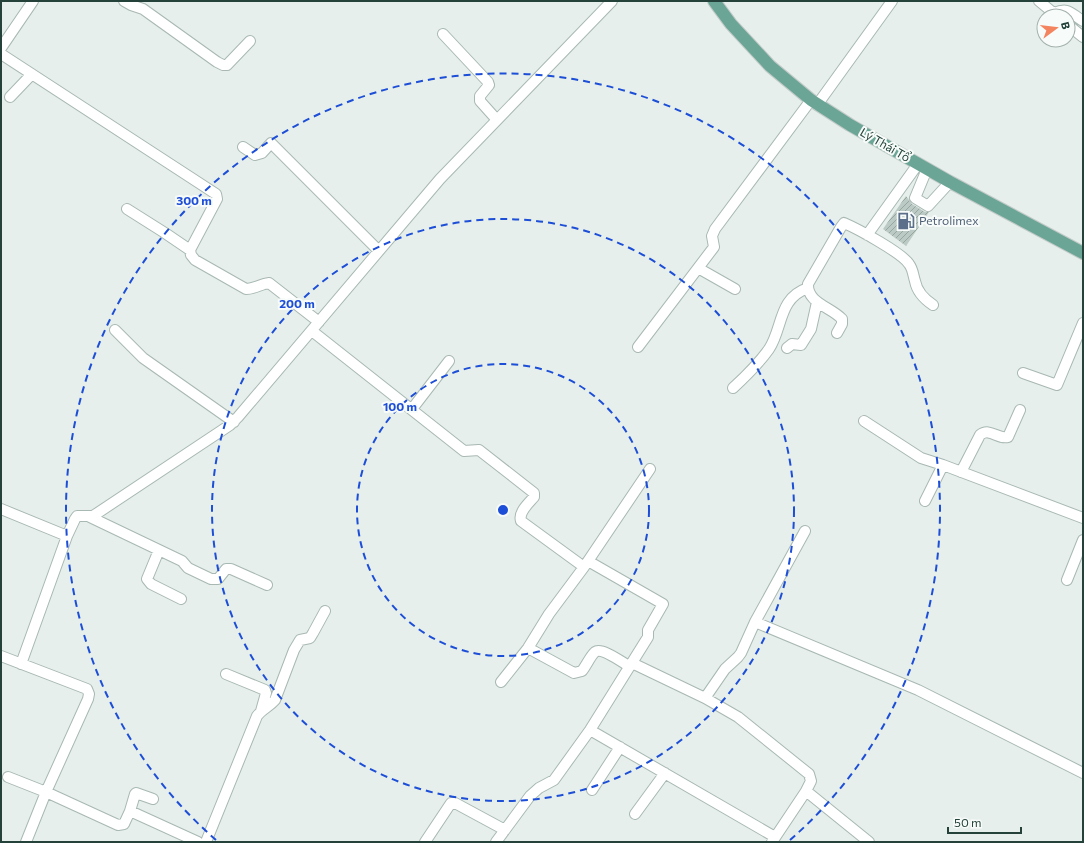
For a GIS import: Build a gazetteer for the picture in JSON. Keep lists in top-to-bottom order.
{
  "streets": {
    "main road": ["Lý Thái Tổ"]
  },
  "places": {
    "fuel station": ["Petrolimex"]
  },
  "scale_bar": "50 m",
  "north": "right",
  "rings": ["300 m", "200 m", "100 m"]
}
